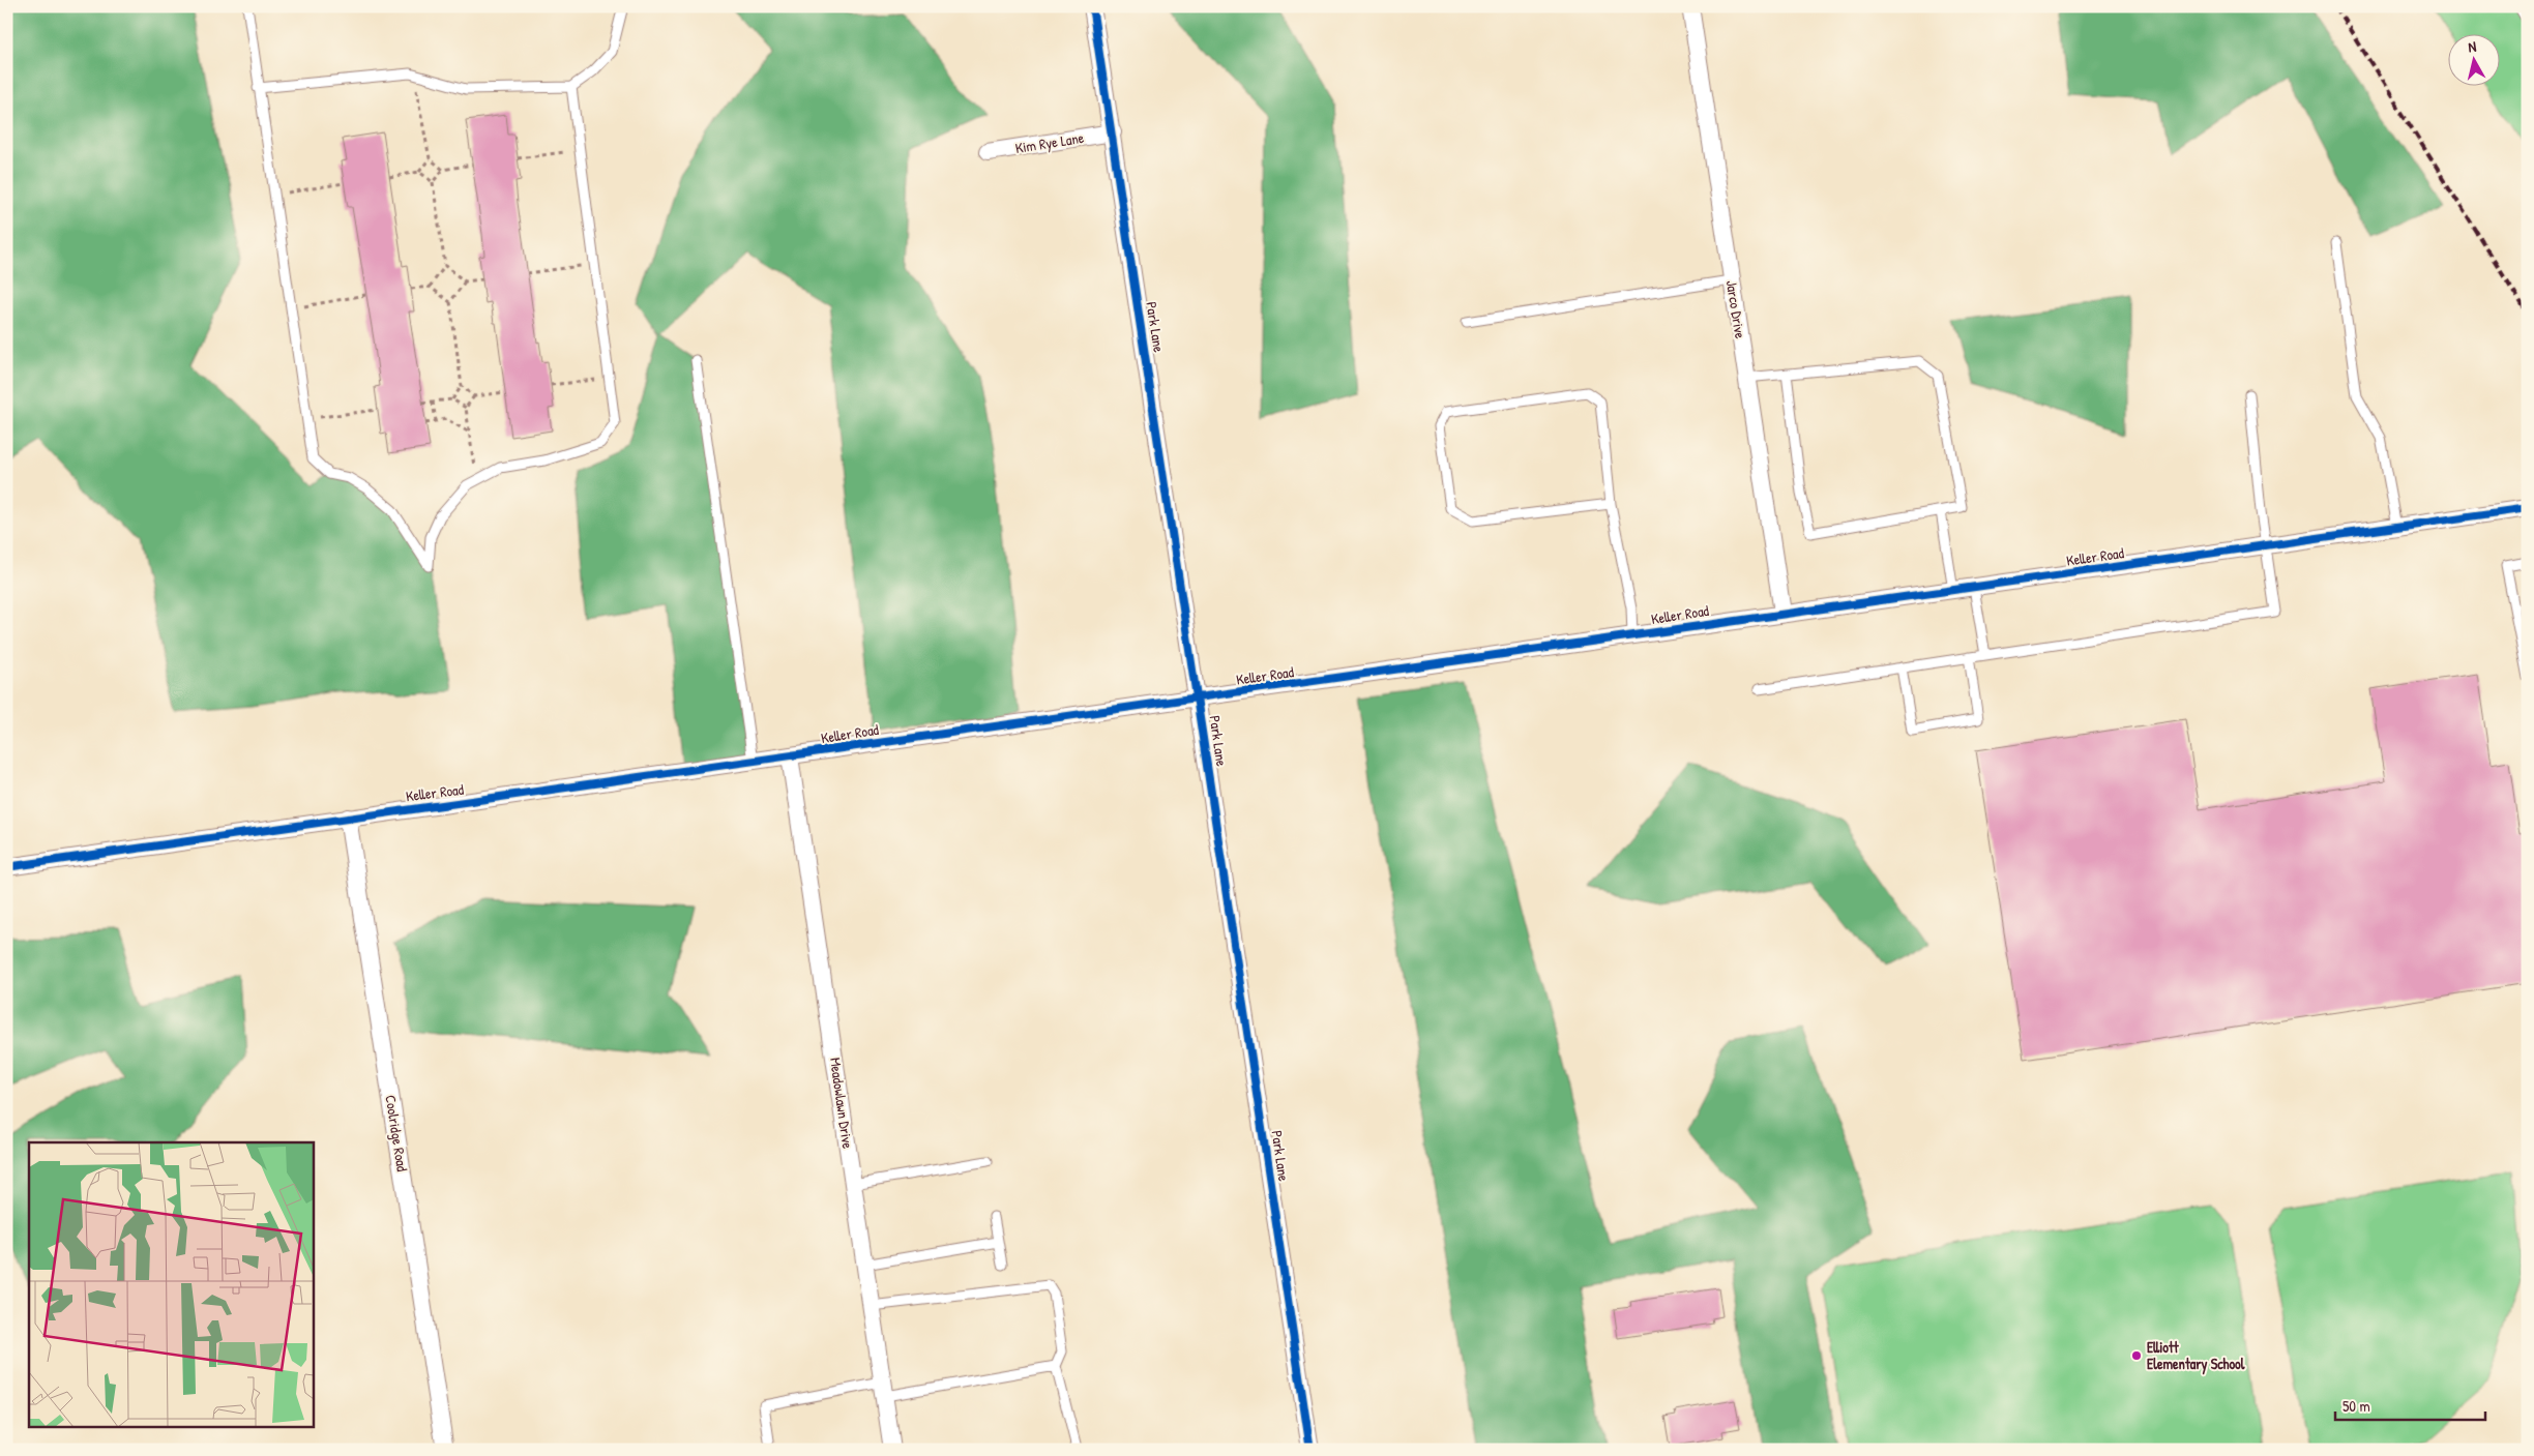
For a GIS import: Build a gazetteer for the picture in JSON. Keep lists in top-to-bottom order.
{
  "streets": {
    "street": [
      "Kim Rye Lane",
      "Jarco Drive",
      "Park Lane",
      "Keller Road",
      "Meadowlawn Drive",
      "Coolridge Road"
    ]
  },
  "crossings": [
    ["Kim Rye Lane", "Park Lane"],
    ["Jarco Drive", "Keller Road"],
    ["Park Lane", "Keller Road"],
    ["Keller Road", "Meadowlawn Drive"],
    ["Keller Road", "Coolridge Road"]
  ],
  "places": ["Elliott Elementary School"],
  "scale_bar": "50 m",
  "north": "top"
}
